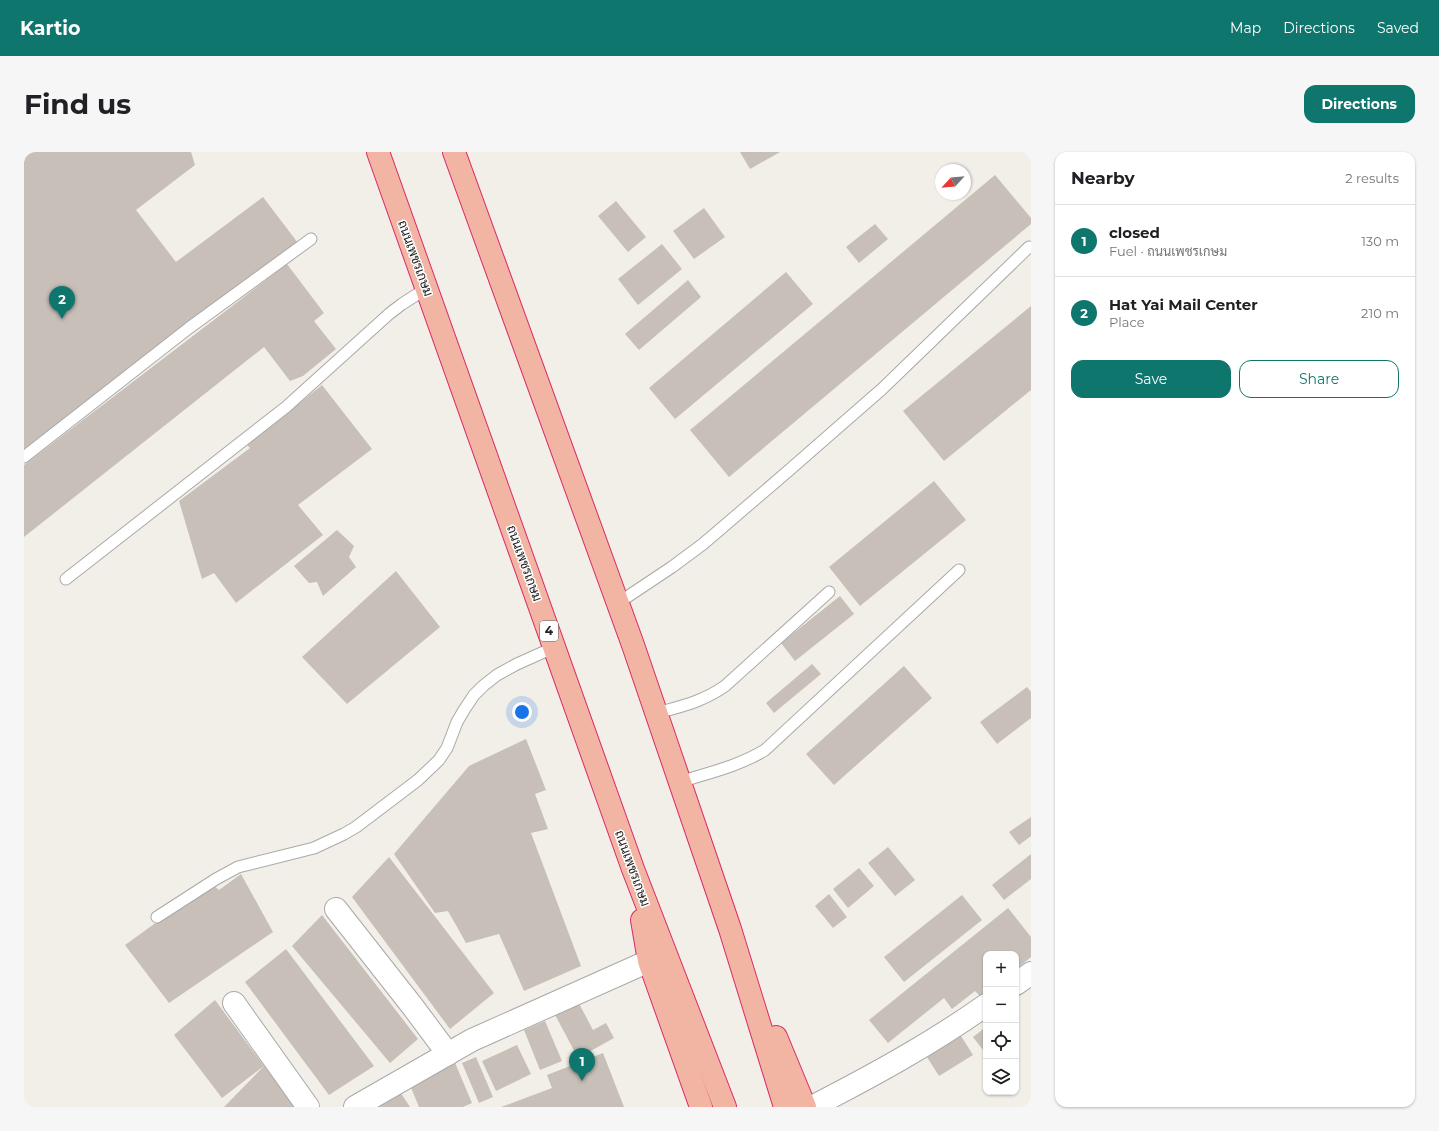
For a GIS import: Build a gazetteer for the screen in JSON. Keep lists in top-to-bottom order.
{
  "streets": {
    "highway": ["ถนนเพชรเกษม", "4"]
  },
  "north": "bottom left",
  "page": {
    "header": "Kartio",
    "nav": ["Map", "Directions", "Saved"],
    "buttons": [
      "Directions",
      ["Save", "Share"]
    ],
    "title": "Find us",
    "heading": ["Nearby", "2 results"],
    "list": [
      {
        "mark": "1",
        "name": "closed",
        "note": "Fuel · ถนนเพชรเกษม",
        "value": "130 m"
      },
      {
        "mark": "2",
        "name": "Hat Yai Mail Center",
        "note": "Place",
        "value": "210 m"
      }
    ],
    "pins": ["2", "1"],
    "map_buttons": ["+", "−"]
  }
}
